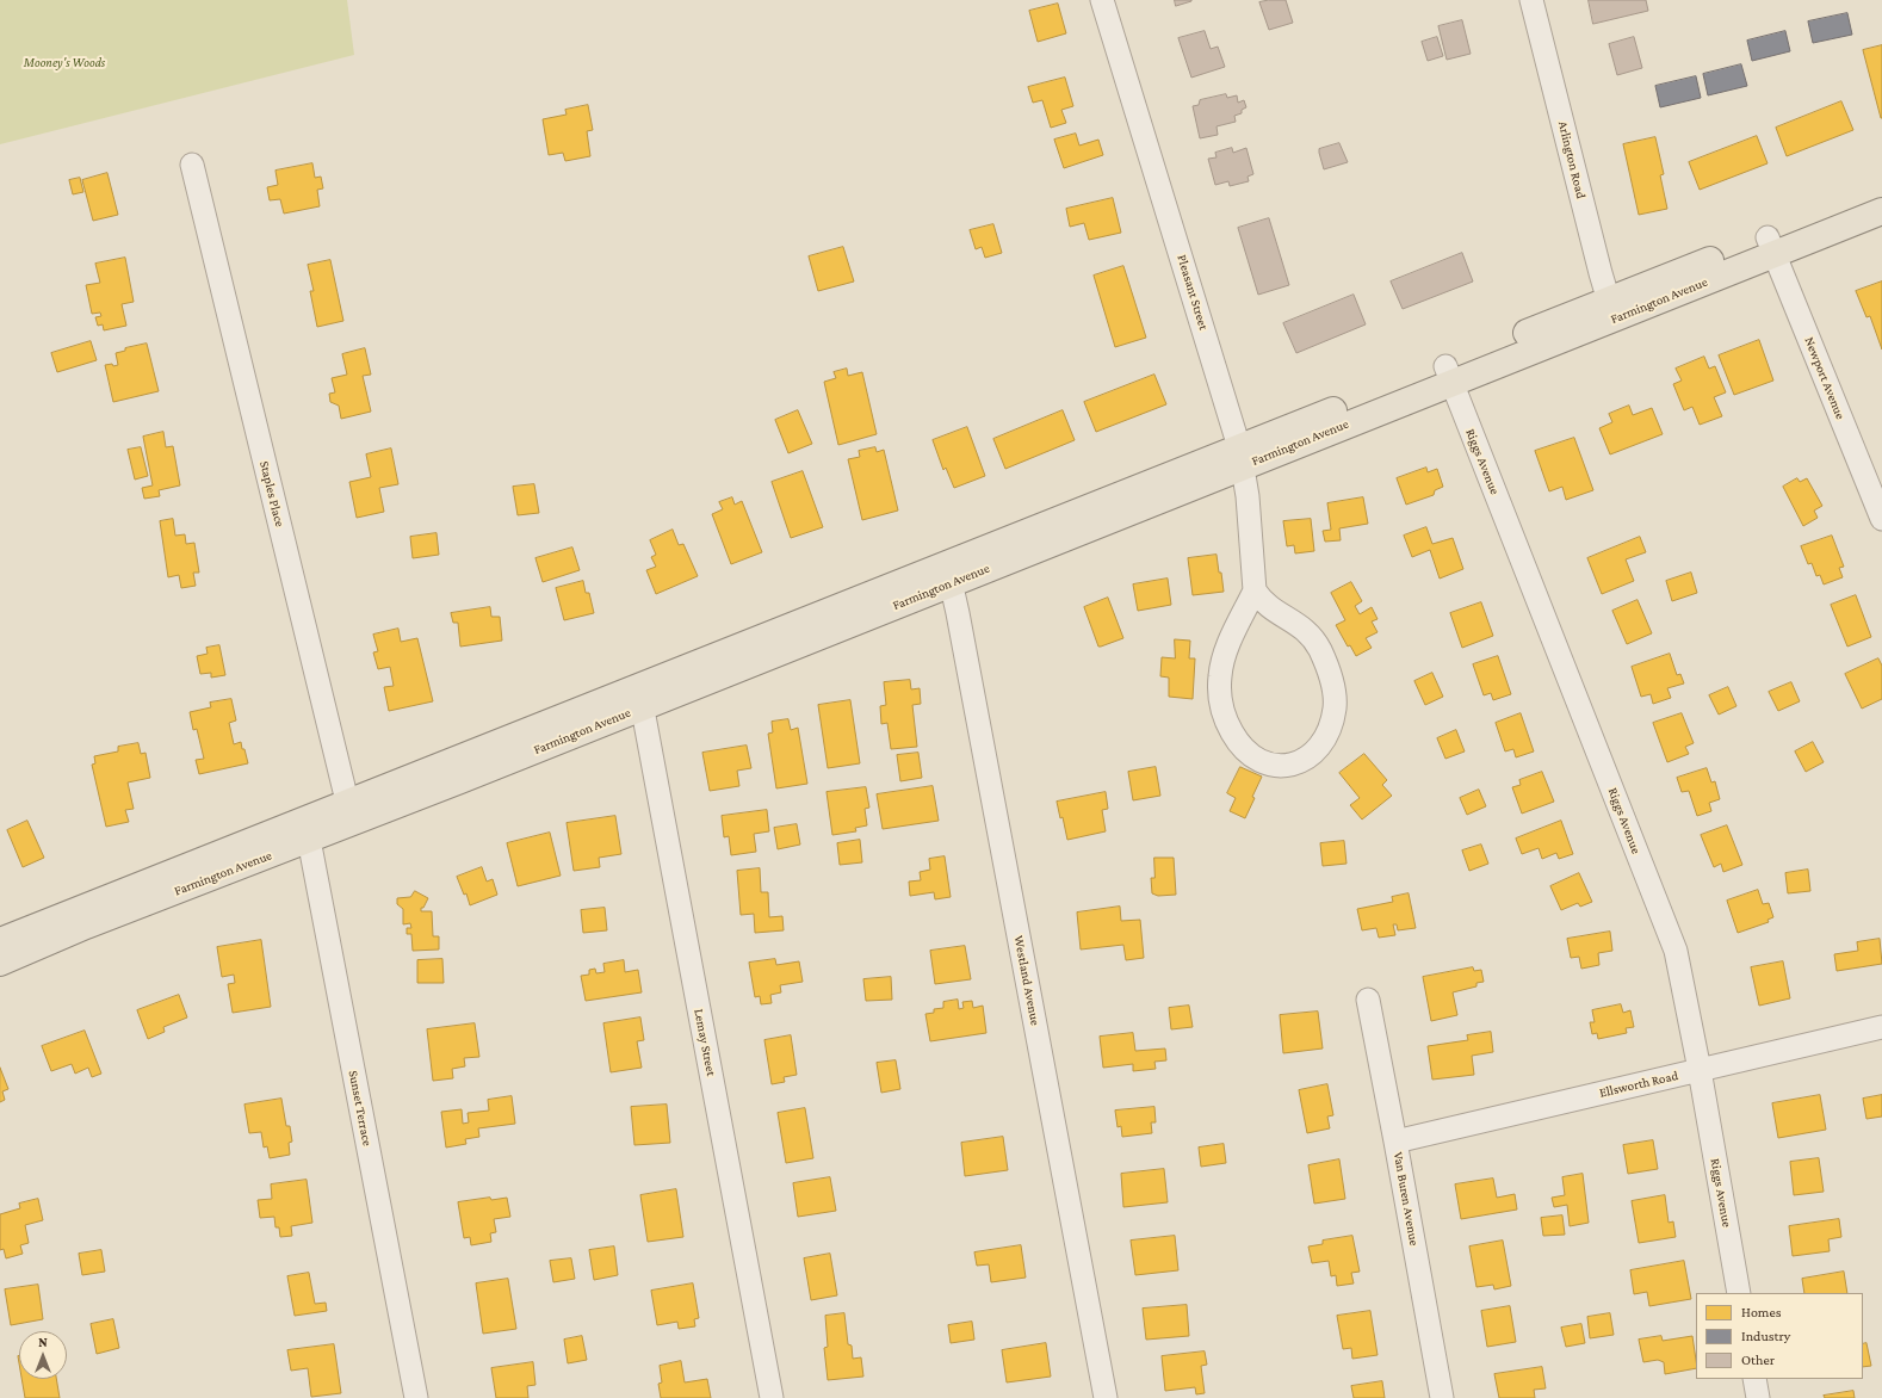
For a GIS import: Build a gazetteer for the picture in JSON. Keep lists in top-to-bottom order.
{
  "streets": {
    "main road": ["Farmington Avenue"],
    "street": [
      "Arlington Road",
      "Pleasant Street",
      "Newport Avenue",
      "Riggs Avenue",
      "Staples Place",
      "Westland Avenue",
      "Lemay Street",
      "Ellsworth Road",
      "Sunset Terrace",
      "Van Buren Avenue"
    ]
  },
  "crossings": [
    ["Arlington Road", "Farmington Avenue"],
    ["Pleasant Street", "Farmington Avenue"],
    ["Farmington Avenue", "Newport Avenue"],
    ["Farmington Avenue", "Riggs Avenue"],
    ["Farmington Avenue", "Staples Place"],
    ["Farmington Avenue", "Westland Avenue"],
    ["Farmington Avenue", "Lemay Street"],
    ["Farmington Avenue", "Sunset Terrace"],
    ["Riggs Avenue", "Ellsworth Road"],
    ["Ellsworth Road", "Van Buren Avenue"]
  ],
  "parks": ["Mooney's Woods"],
  "legend": ["Homes", "Industry", "Other"],
  "north": "top"
}
